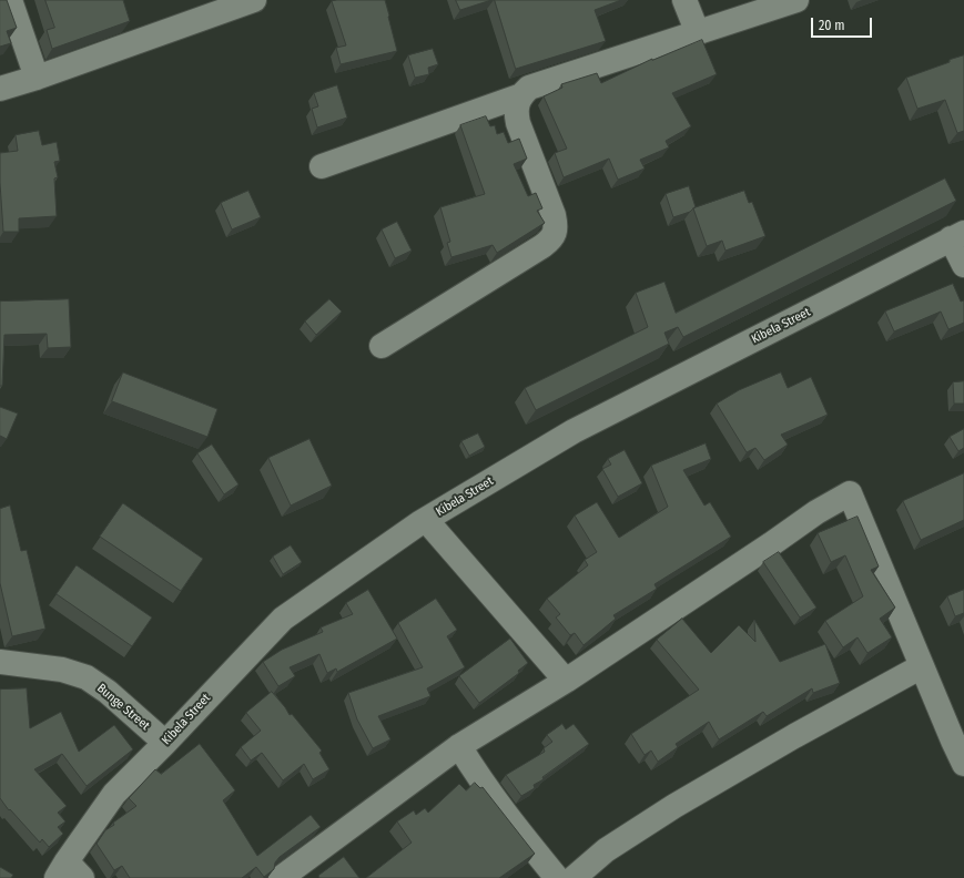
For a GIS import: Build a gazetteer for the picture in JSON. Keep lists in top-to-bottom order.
{
  "streets": {
    "street": ["Kibela Street", "Bunge Street"]
  },
  "crossings": [
    ["Kibela Street", "Bunge Street"]
  ],
  "scale_bar": "20 m"
}
